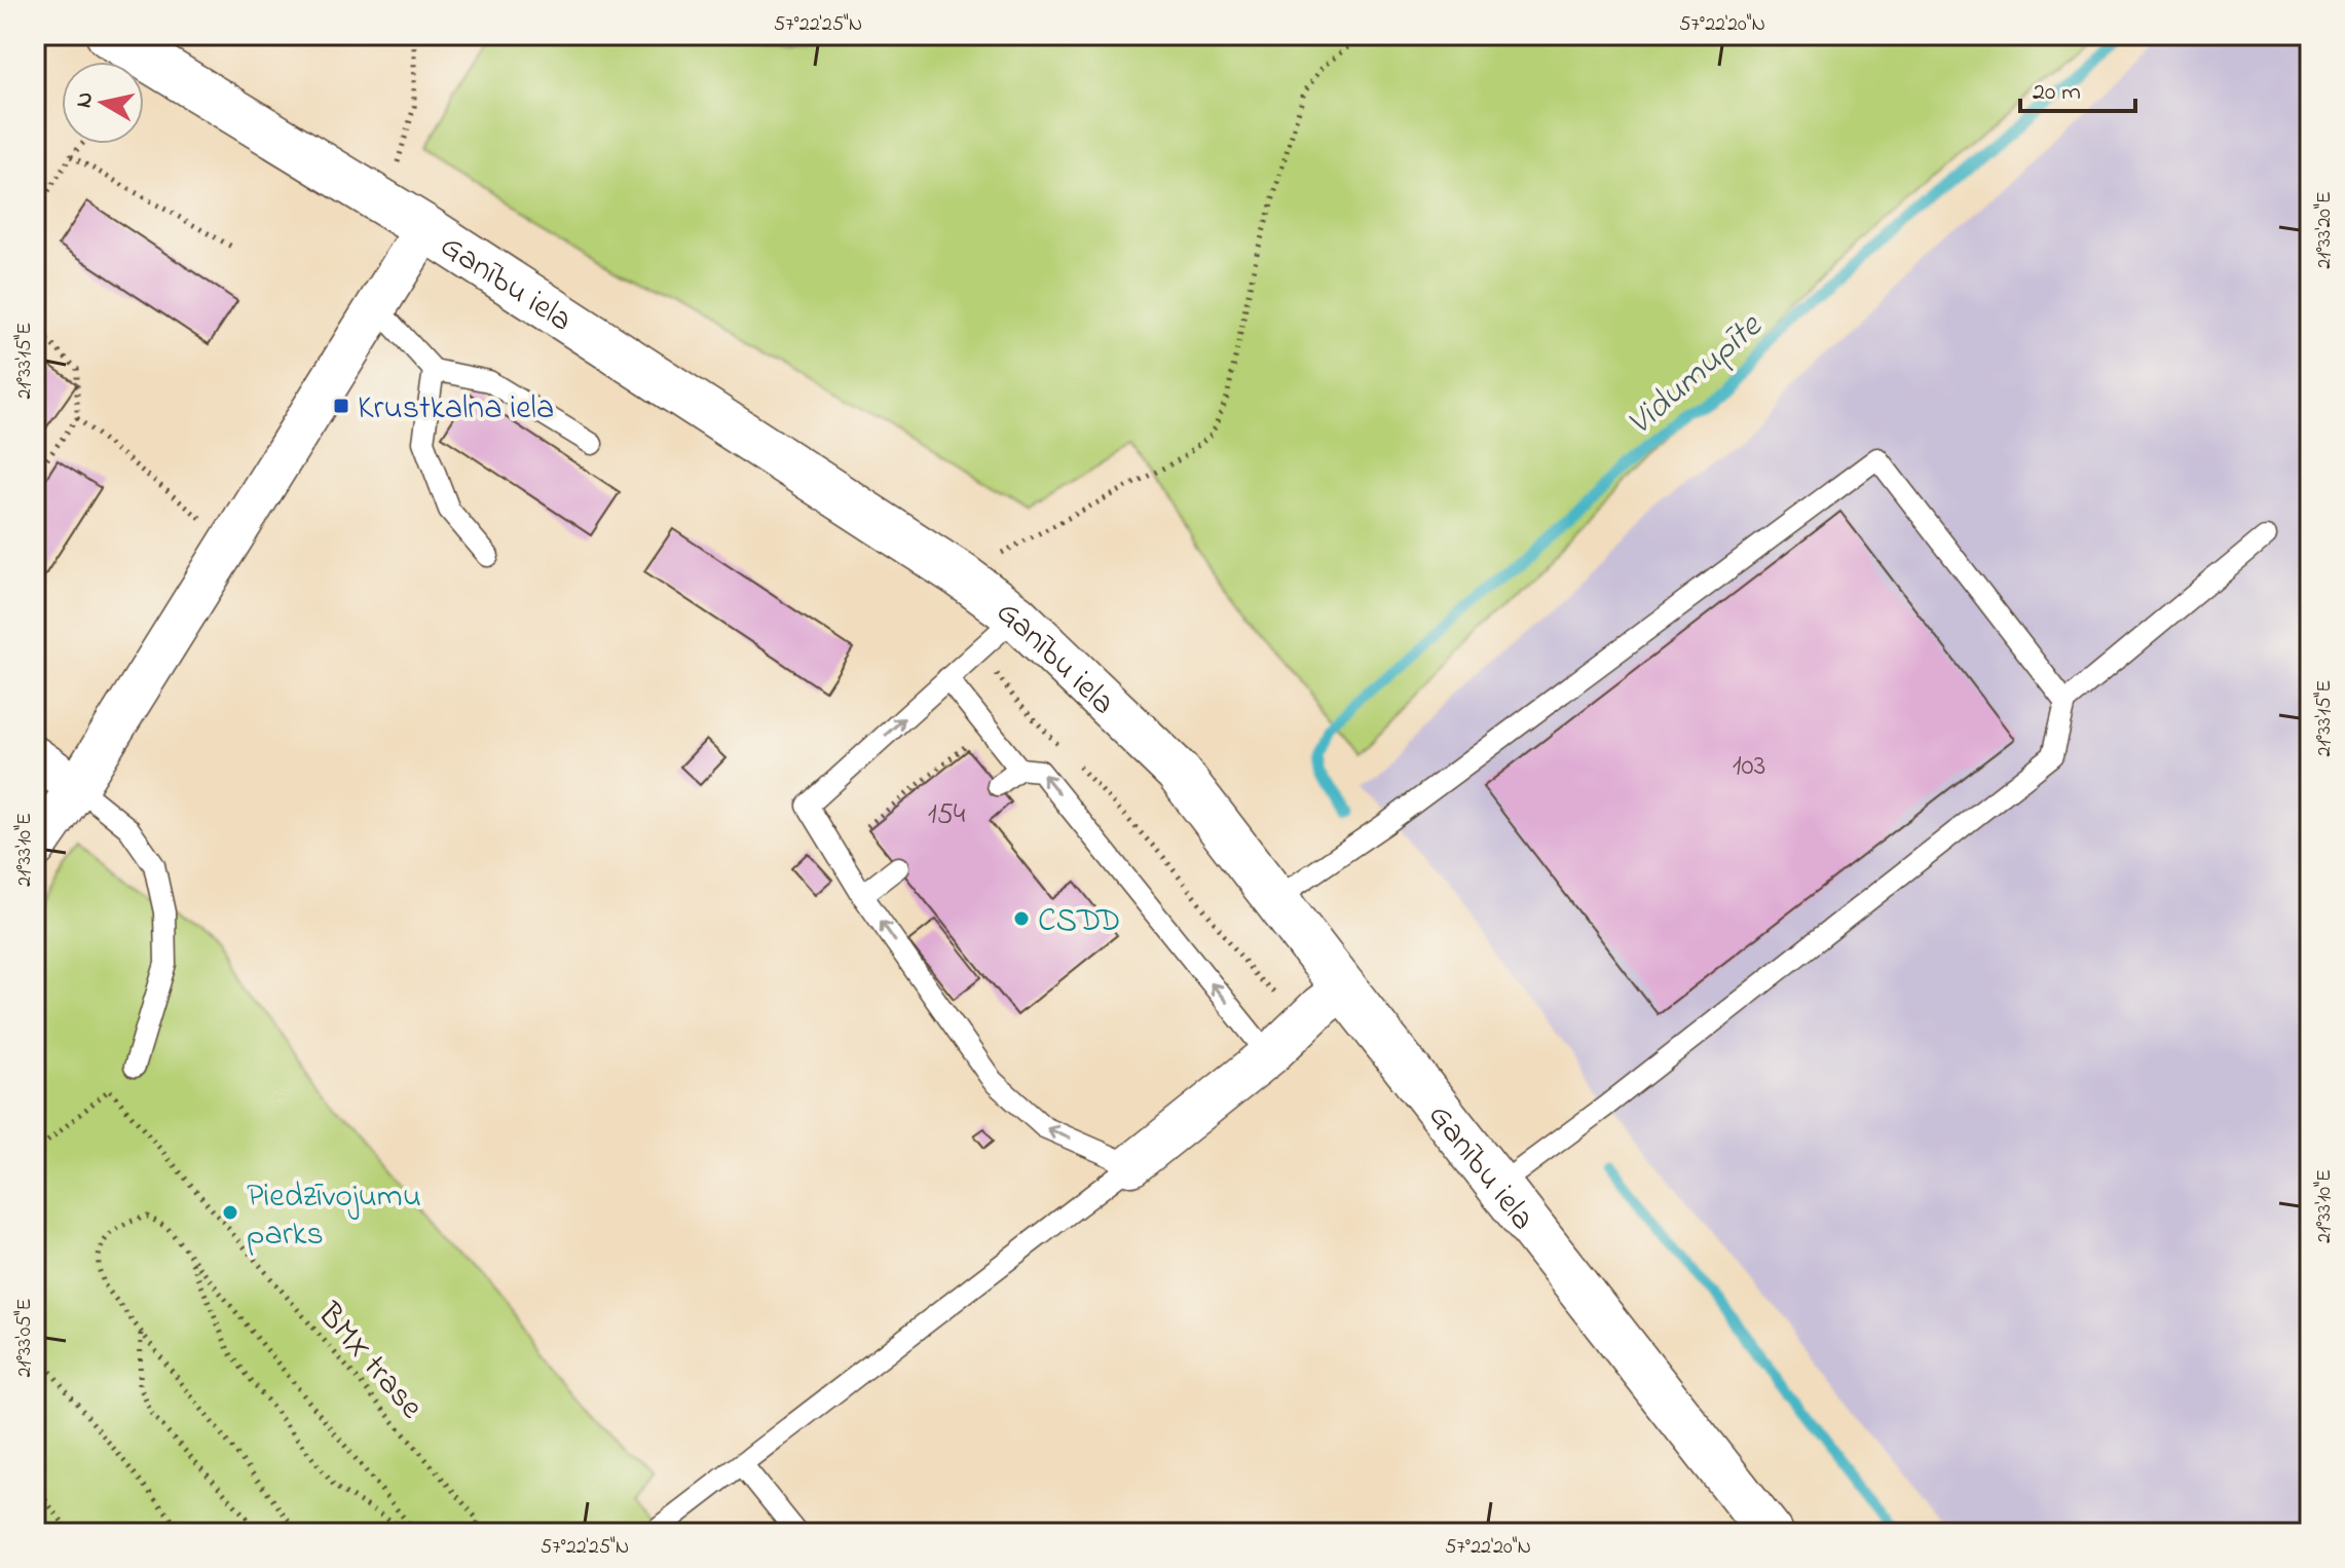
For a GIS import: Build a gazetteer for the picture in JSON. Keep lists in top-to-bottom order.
{
  "streets": {
    "street": ["Ganību iela"],
    "path": ["BMX trase"]
  },
  "water": ["Vidumupīte"],
  "places": {
    "transit": ["Krustkalna iela"],
    "other": ["CSDD", "Piedzīvojumu parks"]
  },
  "house_numbers": ["103", "154"],
  "scale_bar": "20 m",
  "north": "left",
  "coordinates": [
    "57°22'25\"N",
    "57°22'20\"N",
    "21°33'20\"E",
    "21°33'15\"E",
    "21°33'10\"E",
    "21°33'05\"E"
  ]
}
